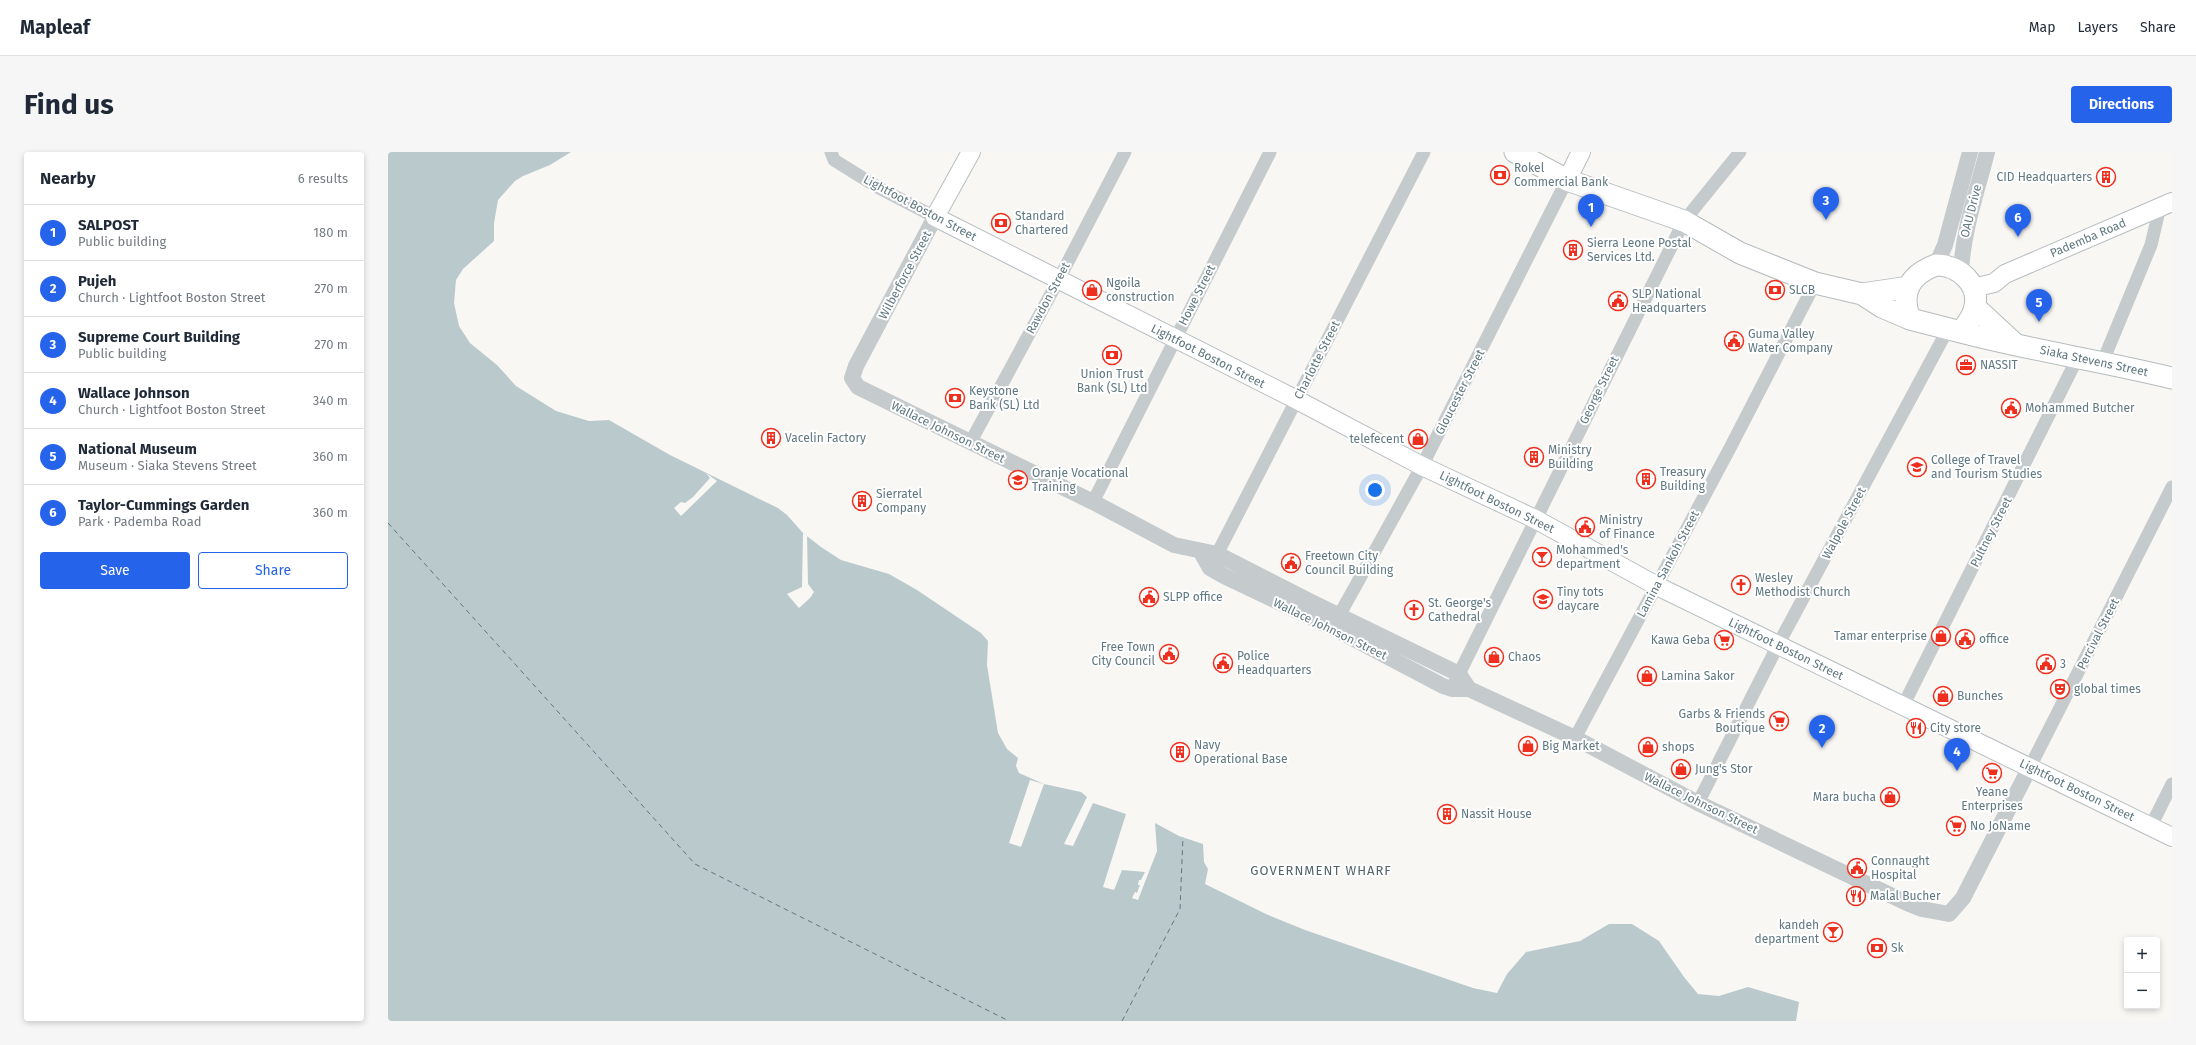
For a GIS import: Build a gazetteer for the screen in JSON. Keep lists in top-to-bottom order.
{
  "streets": {
    "main road": [
      "Lightfoot Boston Street",
      "Pademba Road",
      "Wilberforce Street",
      "Siaka Stevens Street",
      "Gloucester Street"
    ],
    "street": [
      "OAU Drive",
      "Howe Street",
      "Rawdon Street",
      "Charlotte Street",
      "George Street",
      "Wallace Johnson Street",
      "Walpole Street",
      "Pultney Street",
      "Lamina Sankoh Street",
      "Percival Street"
    ]
  },
  "crossings": [
    ["Lightfoot Boston Street", "Wilberforce Street"],
    ["Lightfoot Boston Street", "Howe Street"],
    ["Lightfoot Boston Street", "Rawdon Street"],
    ["Lightfoot Boston Street", "Charlotte Street"],
    ["Lightfoot Boston Street", "George Street"],
    ["Lightfoot Boston Street", "Gloucester Street"],
    ["Lightfoot Boston Street", "Walpole Street"],
    ["Lightfoot Boston Street", "Pultney Street"],
    ["Lightfoot Boston Street", "Lamina Sankoh Street"],
    ["Lightfoot Boston Street", "Percival Street"],
    ["OAU Drive", "Pademba Road"],
    ["OAU Drive", "Siaka Stevens Street"],
    ["OAU Drive", "Walpole Street"],
    ["Pademba Road", "Siaka Stevens Street"],
    ["Pademba Road", "Walpole Street"],
    ["Wilberforce Street", "Wallace Johnson Street"],
    ["Howe Street", "Wallace Johnson Street"],
    ["Rawdon Street", "Wallace Johnson Street"],
    ["Charlotte Street", "Wallace Johnson Street"],
    ["Siaka Stevens Street", "Walpole Street"],
    ["Siaka Stevens Street", "Pultney Street"],
    ["George Street", "Wallace Johnson Street"],
    ["Gloucester Street", "Wallace Johnson Street"],
    ["Wallace Johnson Street", "Walpole Street"],
    ["Wallace Johnson Street", "Lamina Sankoh Street"],
    ["Wallace Johnson Street", "Percival Street"]
  ],
  "districts": ["GOVERNMENT WHARF"],
  "places": {
    "bank": [
      "Rokel Commercial Bank",
      "Standard Chartered",
      "SLCB",
      "Union Trust Bank (SL) Ltd",
      "Keystone Bank (SL) Ltd",
      "Sk"
    ],
    "building": [
      "CID Headquarters",
      "Sierra Leone Postal Services Ltd.",
      "Vacelin Factory",
      "Ministry Building",
      "Treasury Building",
      "Sierratel Company",
      "Navy Operational Base",
      "Nassit House"
    ],
    "shop": [
      "Ngoila construction",
      "telefecent",
      "Tamar enterprise",
      "Chaos",
      "Lamina Sakor",
      "Bunches",
      "Big Market",
      "shops",
      "Jung's Stor",
      "Mara bucha"
    ],
    "public building": [
      "SLP National Headquarters",
      "Guma Valley Water Company",
      "Mohammed Butcher",
      "Ministry of Finance",
      "Freetown City Council Building",
      "SLPP office",
      "office",
      "Free Town City Council",
      "Police Headquarters",
      "3",
      "Connaught Hospital"
    ],
    "office": ["NASSIT"],
    "school or university": ["College of Travel and Tourism Studies", "Oranje Vocational Training", "Tiny tots daycare"],
    "bar": ["Mohammed's department", "kandeh department"],
    "church": ["Wesley Methodist Church", "St. George's Cathedral"],
    "supermarket": [
      "Kawa Geba",
      "Garbs & Friends Boutique",
      "Yeane Enterprises",
      "No JoName"
    ],
    "theatre": ["global times"],
    "restaurant": ["City store", "Malal Bucher"]
  },
  "page": {
    "header": "Mapleaf",
    "nav": ["Map", "Layers", "Share"],
    "buttons": [
      "Directions",
      ["Save", "Share"]
    ],
    "title": "Find us",
    "heading": ["Nearby", "6 results"],
    "pins": [
      "3",
      "1",
      "6",
      "5",
      "2",
      "4"
    ],
    "list": [
      {
        "mark": "1",
        "name": "SALPOST",
        "note": "Public building",
        "value": "180 m"
      },
      {
        "mark": "2",
        "name": "Pujeh",
        "note": "Church · Lightfoot Boston Street",
        "value": "270 m"
      },
      {
        "mark": "3",
        "name": "Supreme Court Building",
        "note": "Public building",
        "value": "270 m"
      },
      {
        "mark": "4",
        "name": "Wallace Johnson",
        "note": "Church · Lightfoot Boston Street",
        "value": "340 m"
      },
      {
        "mark": "5",
        "name": "National Museum",
        "note": "Museum · Siaka Stevens Street",
        "value": "360 m"
      },
      {
        "mark": "6",
        "name": "Taylor-Cummings Garden",
        "note": "Park · Pademba Road",
        "value": "360 m"
      }
    ],
    "map_buttons": ["+", "−"]
  }
}
